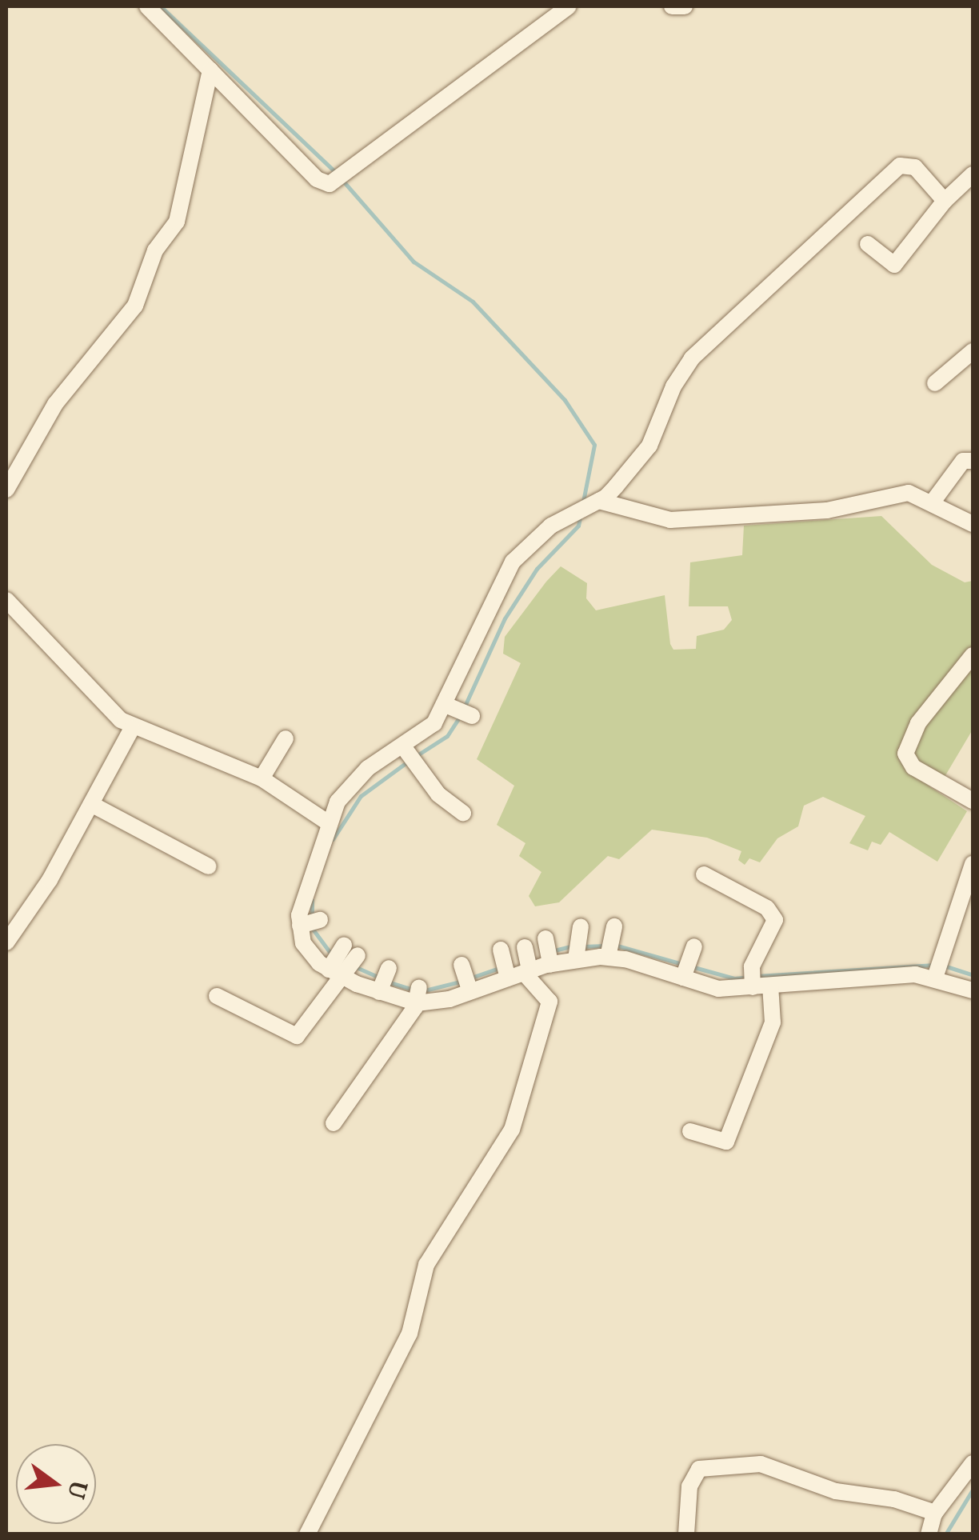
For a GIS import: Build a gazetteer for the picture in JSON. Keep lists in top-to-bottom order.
{
  "north": "right"
}
